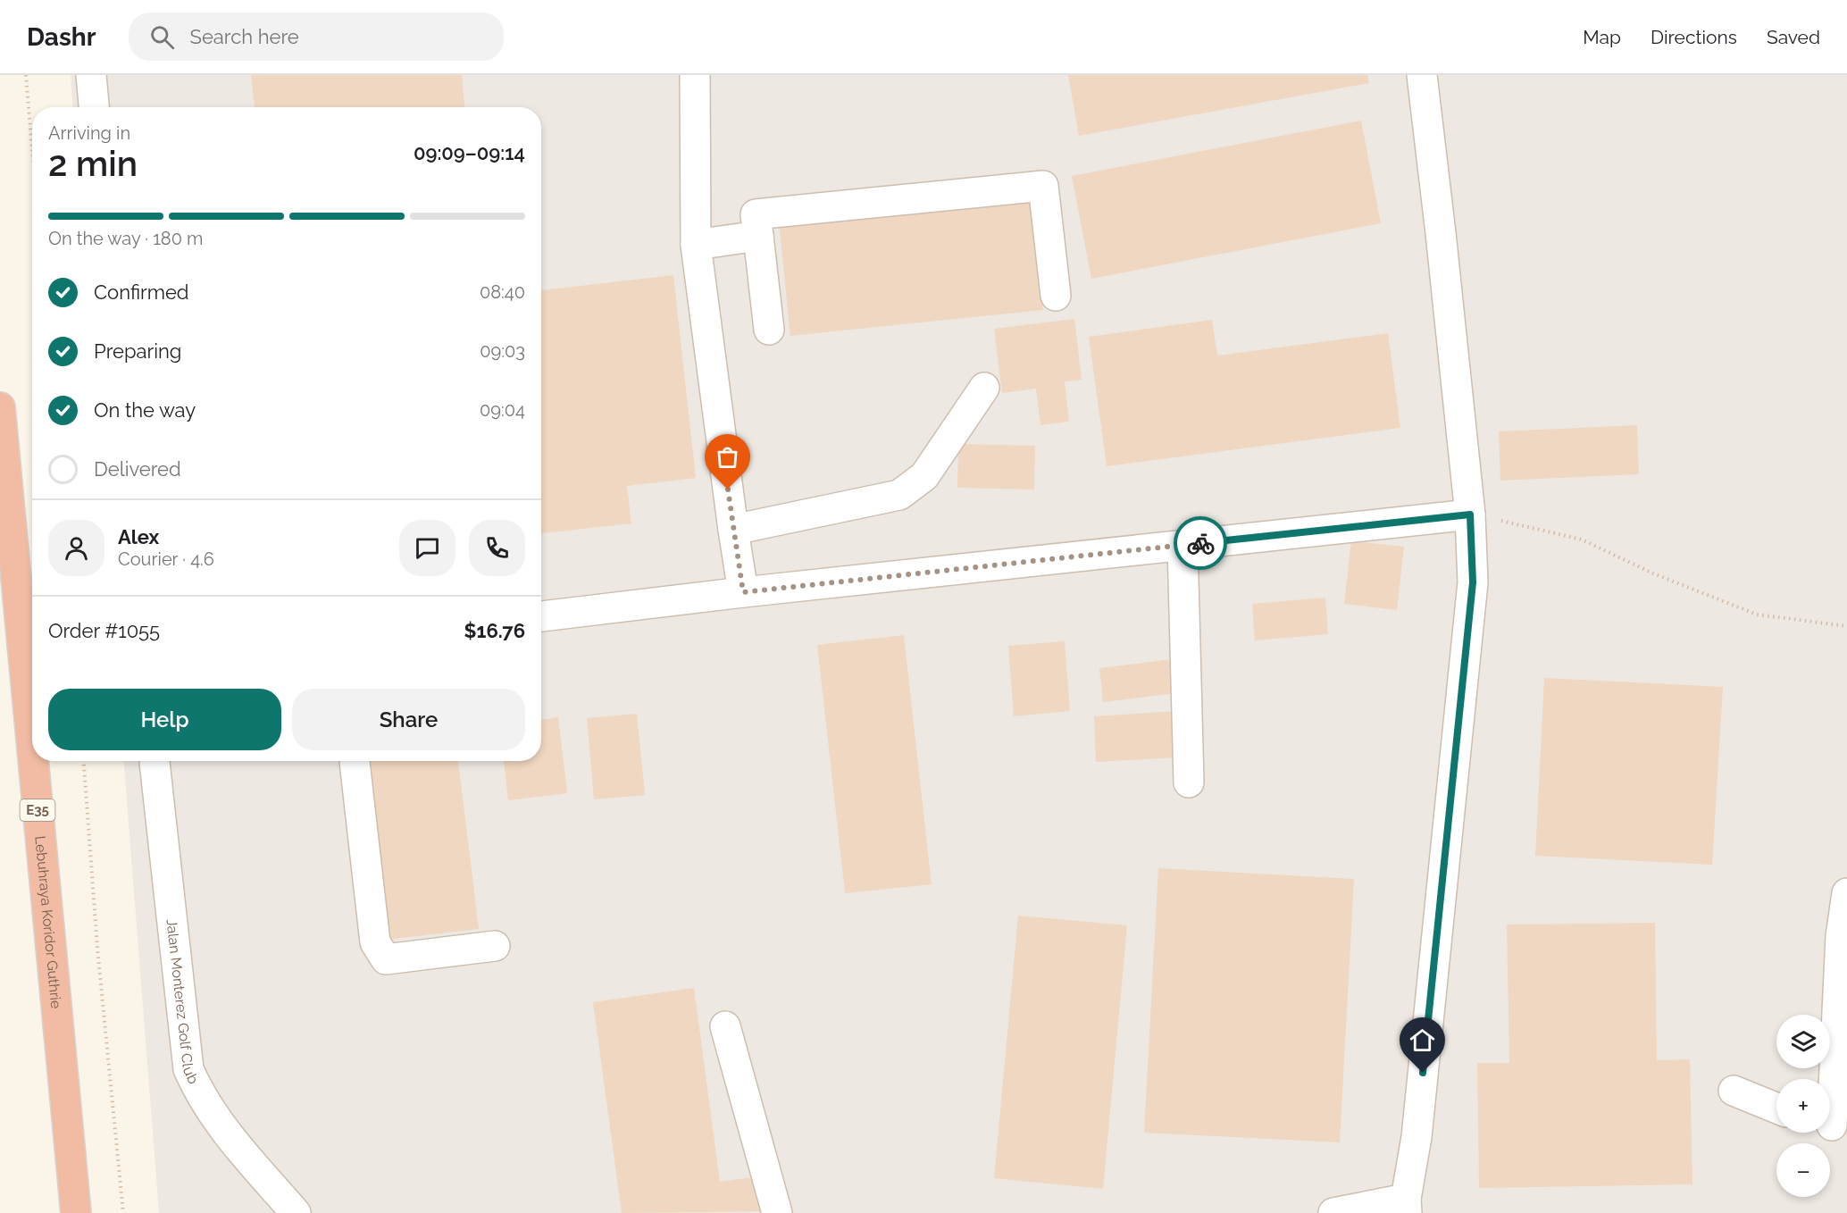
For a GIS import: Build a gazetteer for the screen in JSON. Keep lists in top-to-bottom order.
{
  "streets": {
    "highway": ["E35", "Lebuhraya Koridor Guthrie"],
    "street": ["Jalan Monterez Golf Club"]
  },
  "page": {
    "header": "Dashr",
    "search": "Search here",
    "nav": ["Map", "Directions", "Saved"],
    "heading": ["2 min", "Arriving in", "09:09–09:14"],
    "panel": [
      "Alex",
      "Courier · 4.6",
      "Order #1055",
      "$16.76"
    ],
    "bar": "On the way · 180 m",
    "list": [
      ["Confirmed", "08:40"],
      ["Preparing", "09:03"],
      ["On the way", "09:04"],
      "Delivered"
    ],
    "buttons": ["Help", "Share"],
    "map_buttons": ["+", "−"]
  }
}
